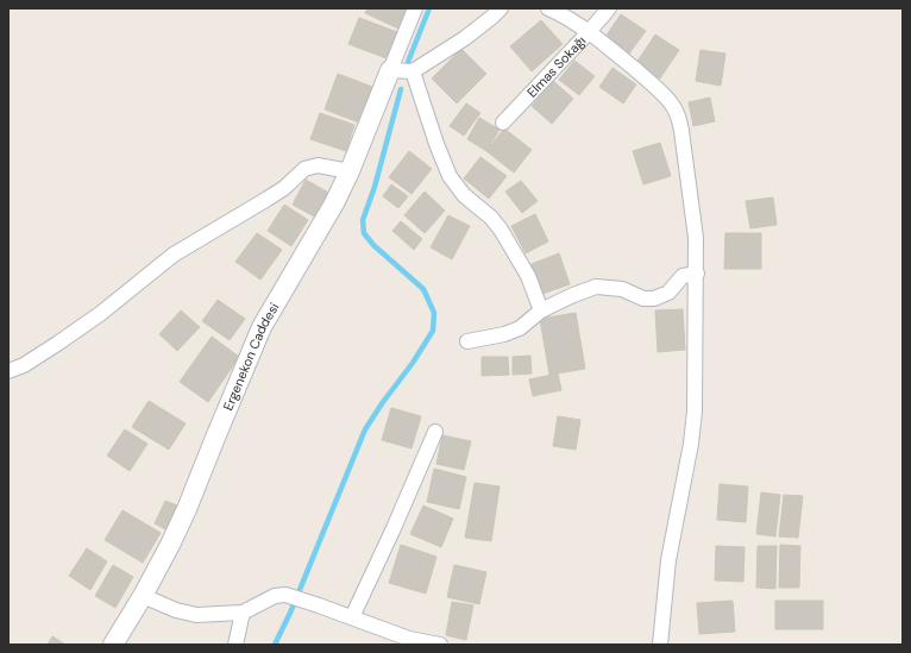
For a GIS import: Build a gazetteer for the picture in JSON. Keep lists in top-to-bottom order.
{
  "streets": {
    "street": ["Elmas Sokağı", "Ergenekon Caddesi"]
  }
}
